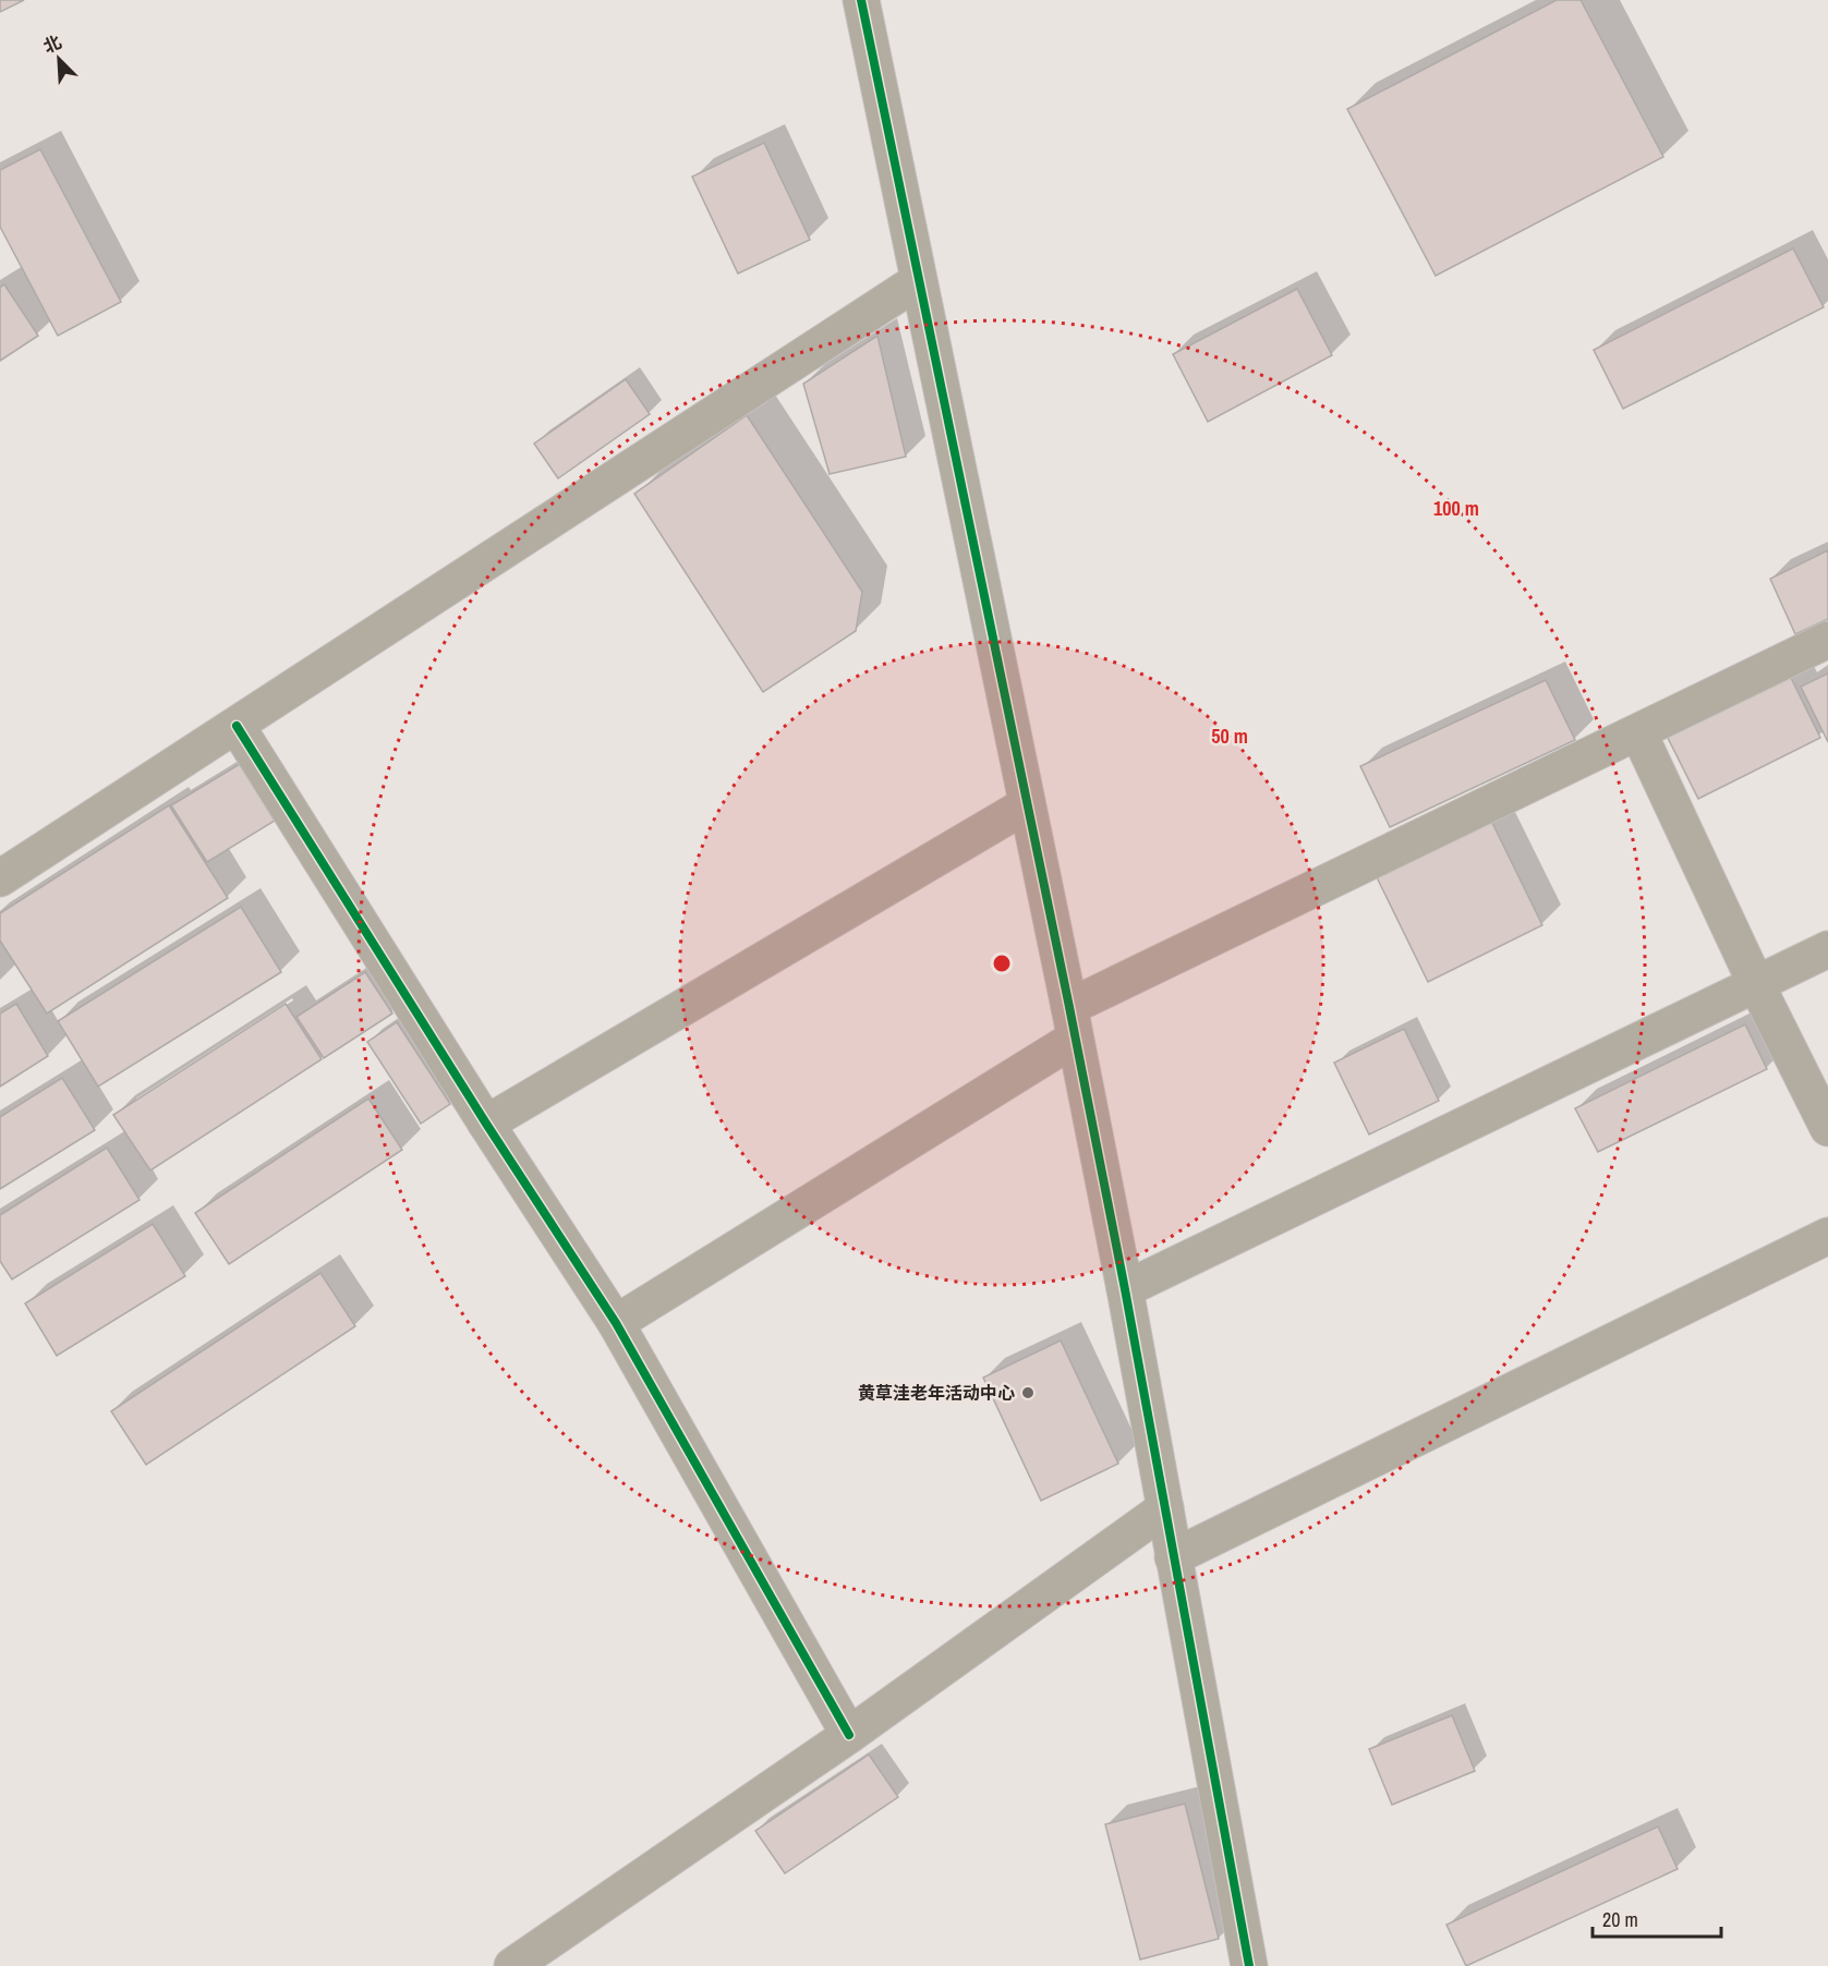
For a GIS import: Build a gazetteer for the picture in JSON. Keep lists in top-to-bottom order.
{
  "places": ["黄草洼老年活动中心"],
  "scale_bar": "20 m",
  "north": "top left",
  "rings": ["100 m", "50 m"]
}
